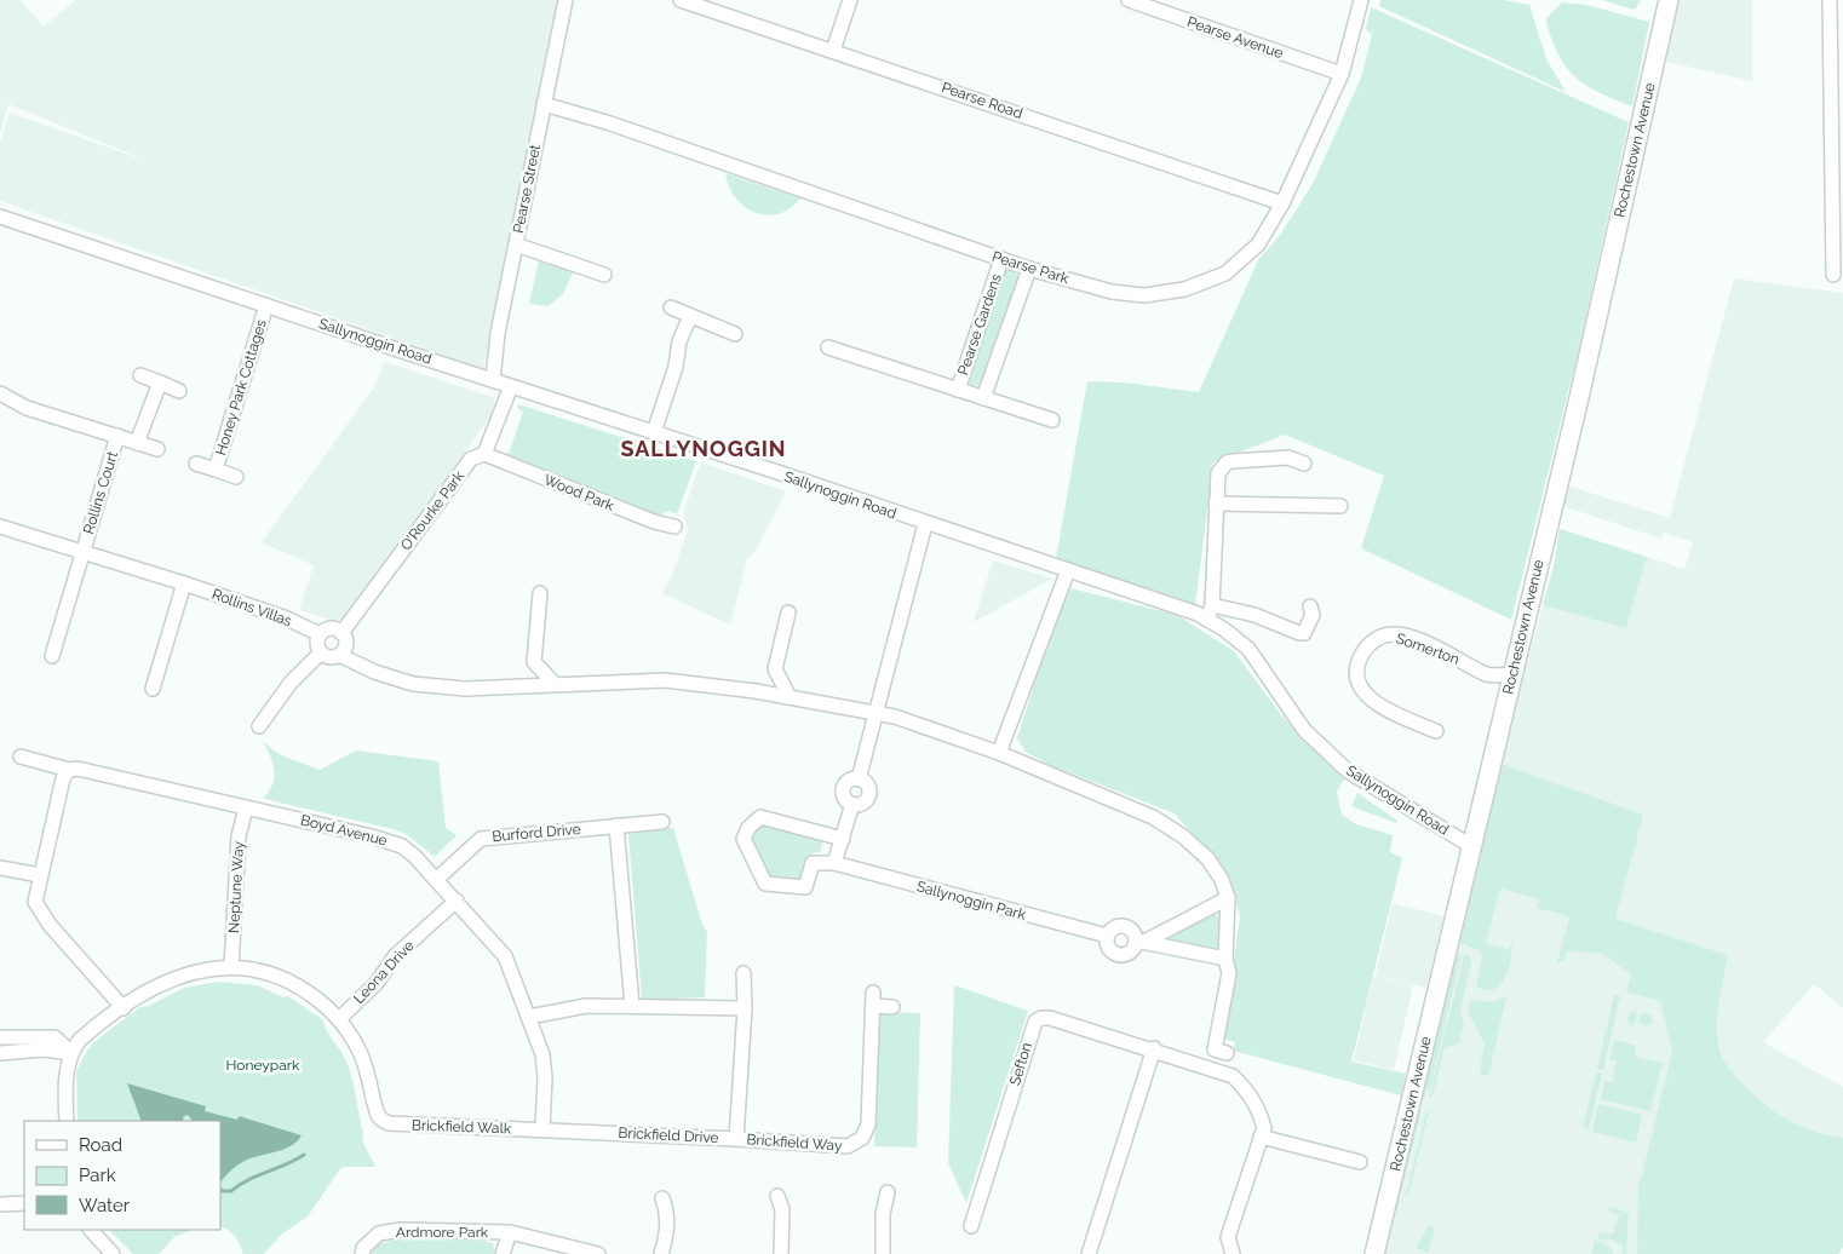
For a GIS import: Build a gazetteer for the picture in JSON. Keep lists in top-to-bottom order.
{
  "streets": {
    "main road": ["Rochestown Avenue"],
    "street": [
      "Pearse Avenue",
      "Pearse Road",
      "Pearse Street",
      "Pearse Park",
      "Pearse Gardens",
      "Sallynoggin Road",
      "Honey Park Cottages",
      "Rollins Court",
      "Wood Park",
      "O'Rourke Park",
      "Rollins Villas",
      "Somerton",
      "Boyd Avenue",
      "Burford Drive",
      "Neptune Way",
      "Sallynoggin Park",
      "Leona Drive",
      "Sefton",
      "Brickfield Walk",
      "Brickfield Drive",
      "Brickfield Way",
      "Ardmore Park"
    ]
  },
  "crossings": [
    ["Pearse Avenue", "Pearse Park"],
    ["Pearse Road", "Pearse Park"],
    ["Rochestown Avenue", "Sallynoggin Road"],
    ["Rochestown Avenue", "Somerton"],
    ["Pearse Street", "Pearse Park"],
    ["Pearse Street", "Sallynoggin Road"],
    ["Pearse Park", "Pearse Gardens"],
    ["Sallynoggin Road", "Honey Park Cottages"],
    ["Rollins Court", "Rollins Villas"],
    ["Wood Park", "O'Rourke Park"],
    ["O'Rourke Park", "Rollins Villas"],
    ["Boyd Avenue", "Burford Drive"],
    ["Boyd Avenue", "Neptune Way"],
    ["Boyd Avenue", "Leona Drive"],
    ["Boyd Avenue", "Brickfield Walk"],
    ["Boyd Avenue", "Brickfield Drive"],
    ["Leona Drive", "Brickfield Walk"],
    ["Brickfield Walk", "Brickfield Drive"],
    ["Brickfield Drive", "Brickfield Way"]
  ],
  "districts": ["SALLYNOGGIN"],
  "parks": ["Honeypark"],
  "legend": ["Road", "Park", "Water"]
}
